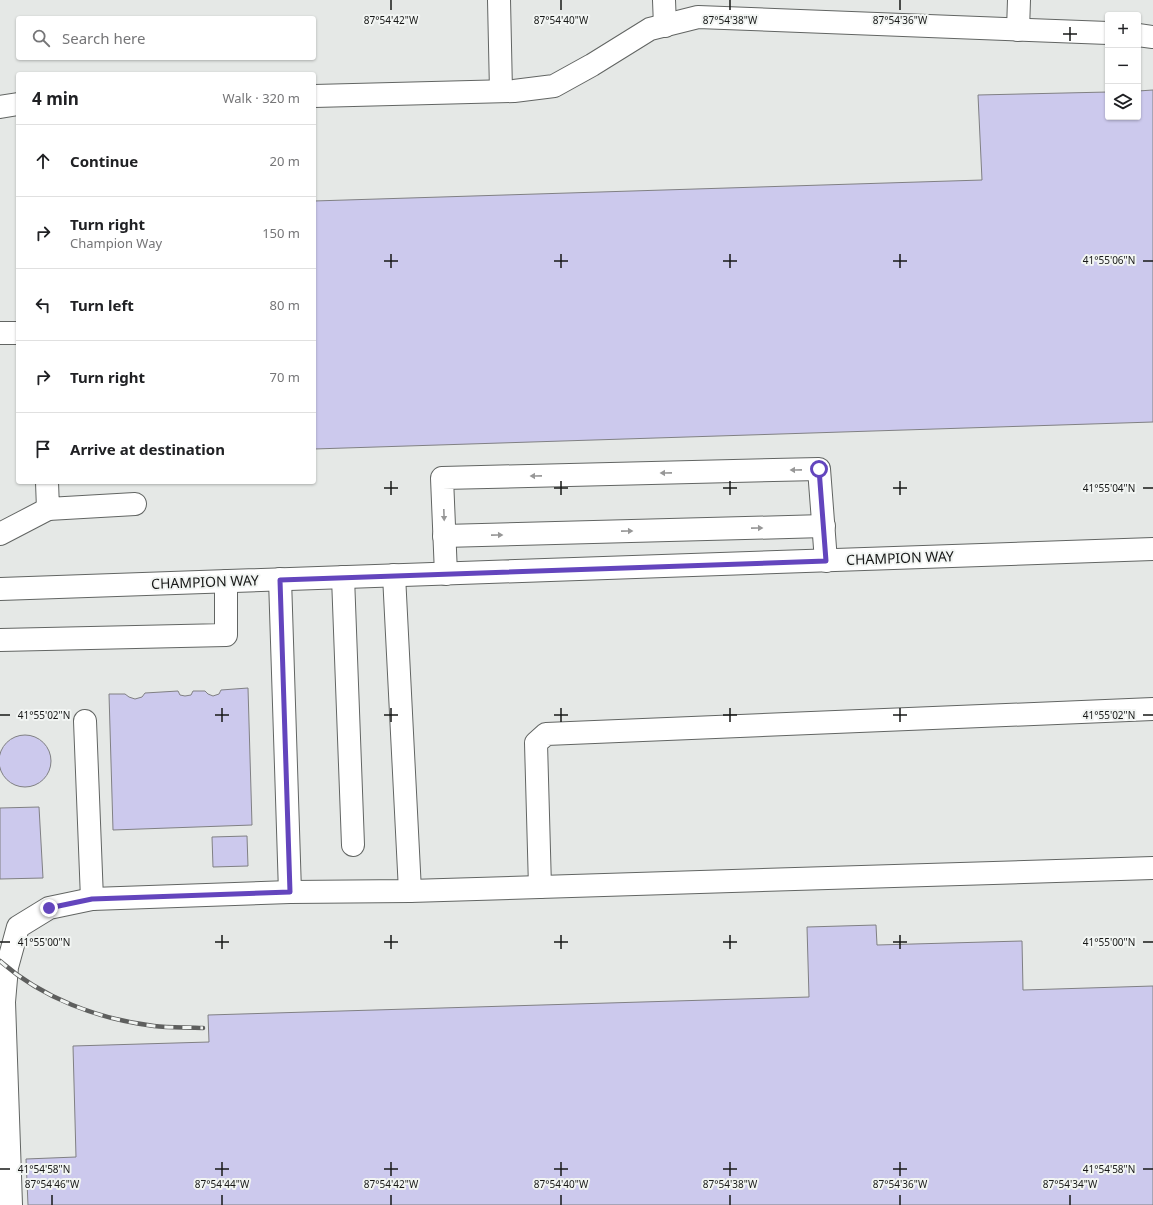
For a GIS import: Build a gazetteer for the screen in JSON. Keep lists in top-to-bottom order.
{
  "streets": {
    "street": ["CHAMPION WAY"]
  },
  "page": {
    "map_buttons": ["+", "−"],
    "search": "Search here",
    "heading": ["4 min", "Walk · 320 m"],
    "list": [
      ["Continue", "20 m"],
      ["Turn right", "Champion Way", "150 m"],
      ["Turn left", "80 m"],
      ["Turn right", "70 m"],
      "Arrive at destination"
    ]
  },
  "coordinates": [
    "87°54'42\"W",
    "87°54'40\"W",
    "87°54'38\"W",
    "87°54'36\"W",
    "41°55'06\"N",
    "41°55'04\"N",
    "41°55'02\"N",
    "41°55'00\"N",
    "41°54'58\"N",
    "87°54'46\"W",
    "87°54'44\"W",
    "87°54'34\"W"
  ]
}
